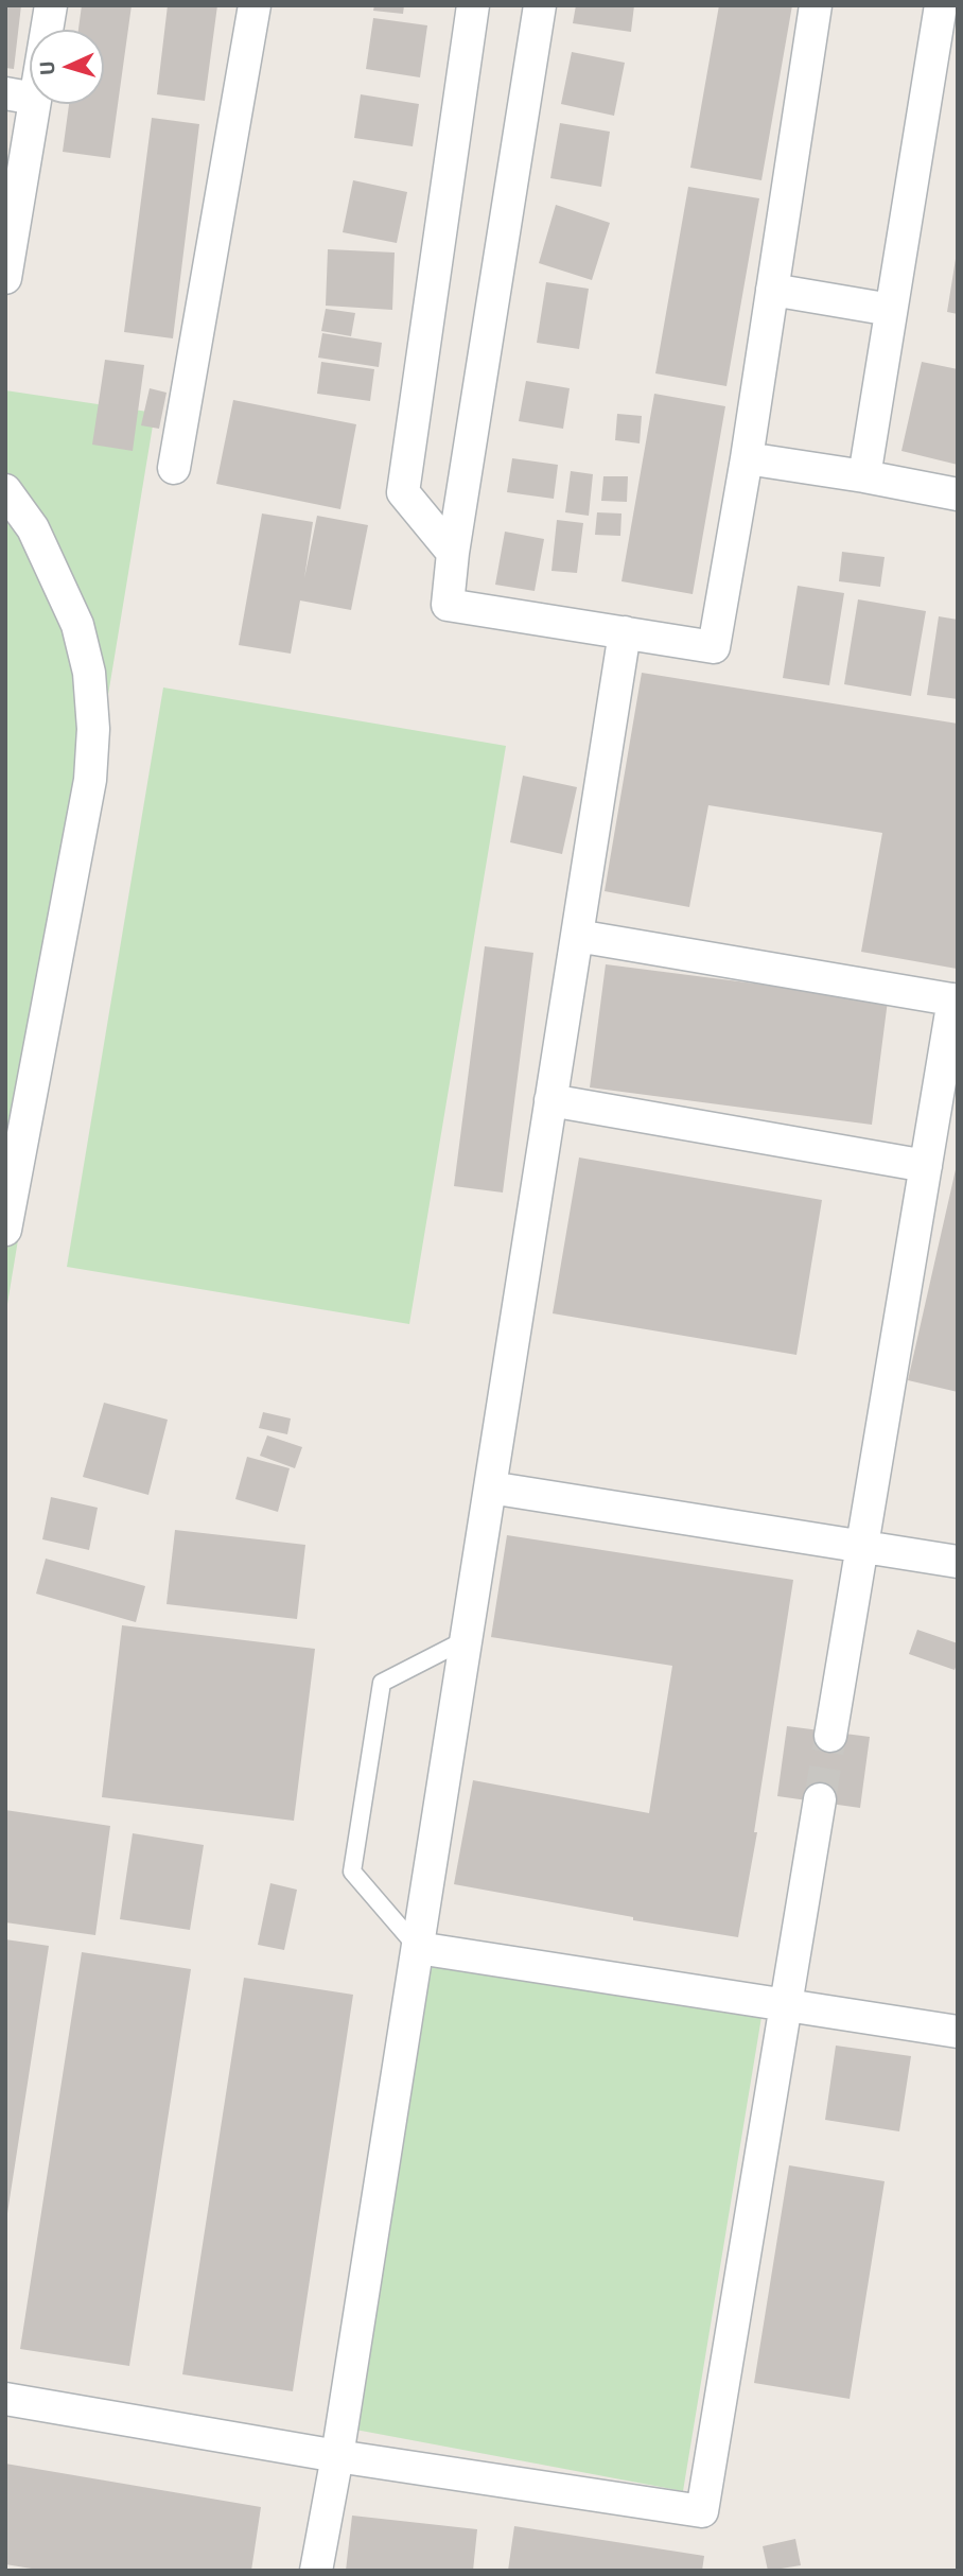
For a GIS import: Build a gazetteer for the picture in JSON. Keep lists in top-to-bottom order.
{
  "north": "left"
}
